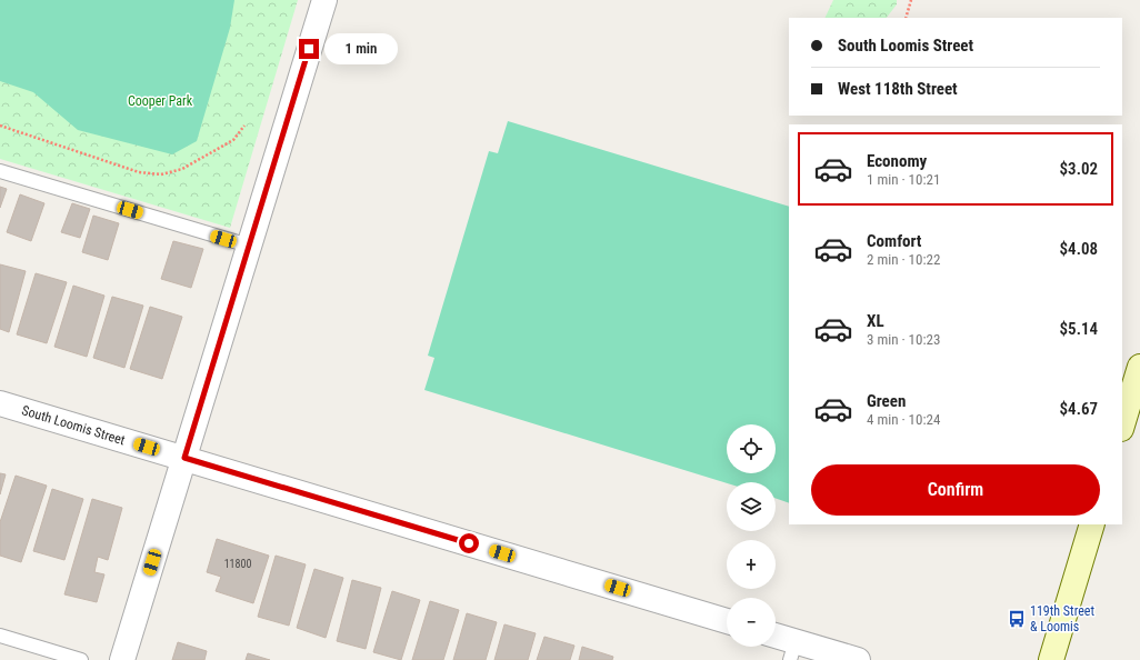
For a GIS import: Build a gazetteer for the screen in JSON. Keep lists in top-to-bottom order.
{
  "streets": {
    "street": ["South Loomis Street"]
  },
  "parks": ["Cooper Park"],
  "places": {
    "bus stop": ["119th Street & Loomis"]
  },
  "house_numbers": ["11800"],
  "page": {
    "banner": ["South Loomis Street", "West 118th Street"],
    "bubble": "1 min",
    "list": [
      {
        "name": "Economy",
        "note": "1 min · 10:21",
        "value": "$3.02"
      },
      {
        "name": "Comfort",
        "note": "2 min · 10:22",
        "value": "$4.08"
      },
      {
        "name": "XL",
        "note": "3 min · 10:23",
        "value": "$5.14"
      },
      {
        "name": "Green",
        "note": "4 min · 10:24",
        "value": "$4.67"
      }
    ],
    "map_buttons": ["+", "−"],
    "buttons": "Confirm"
  }
}
